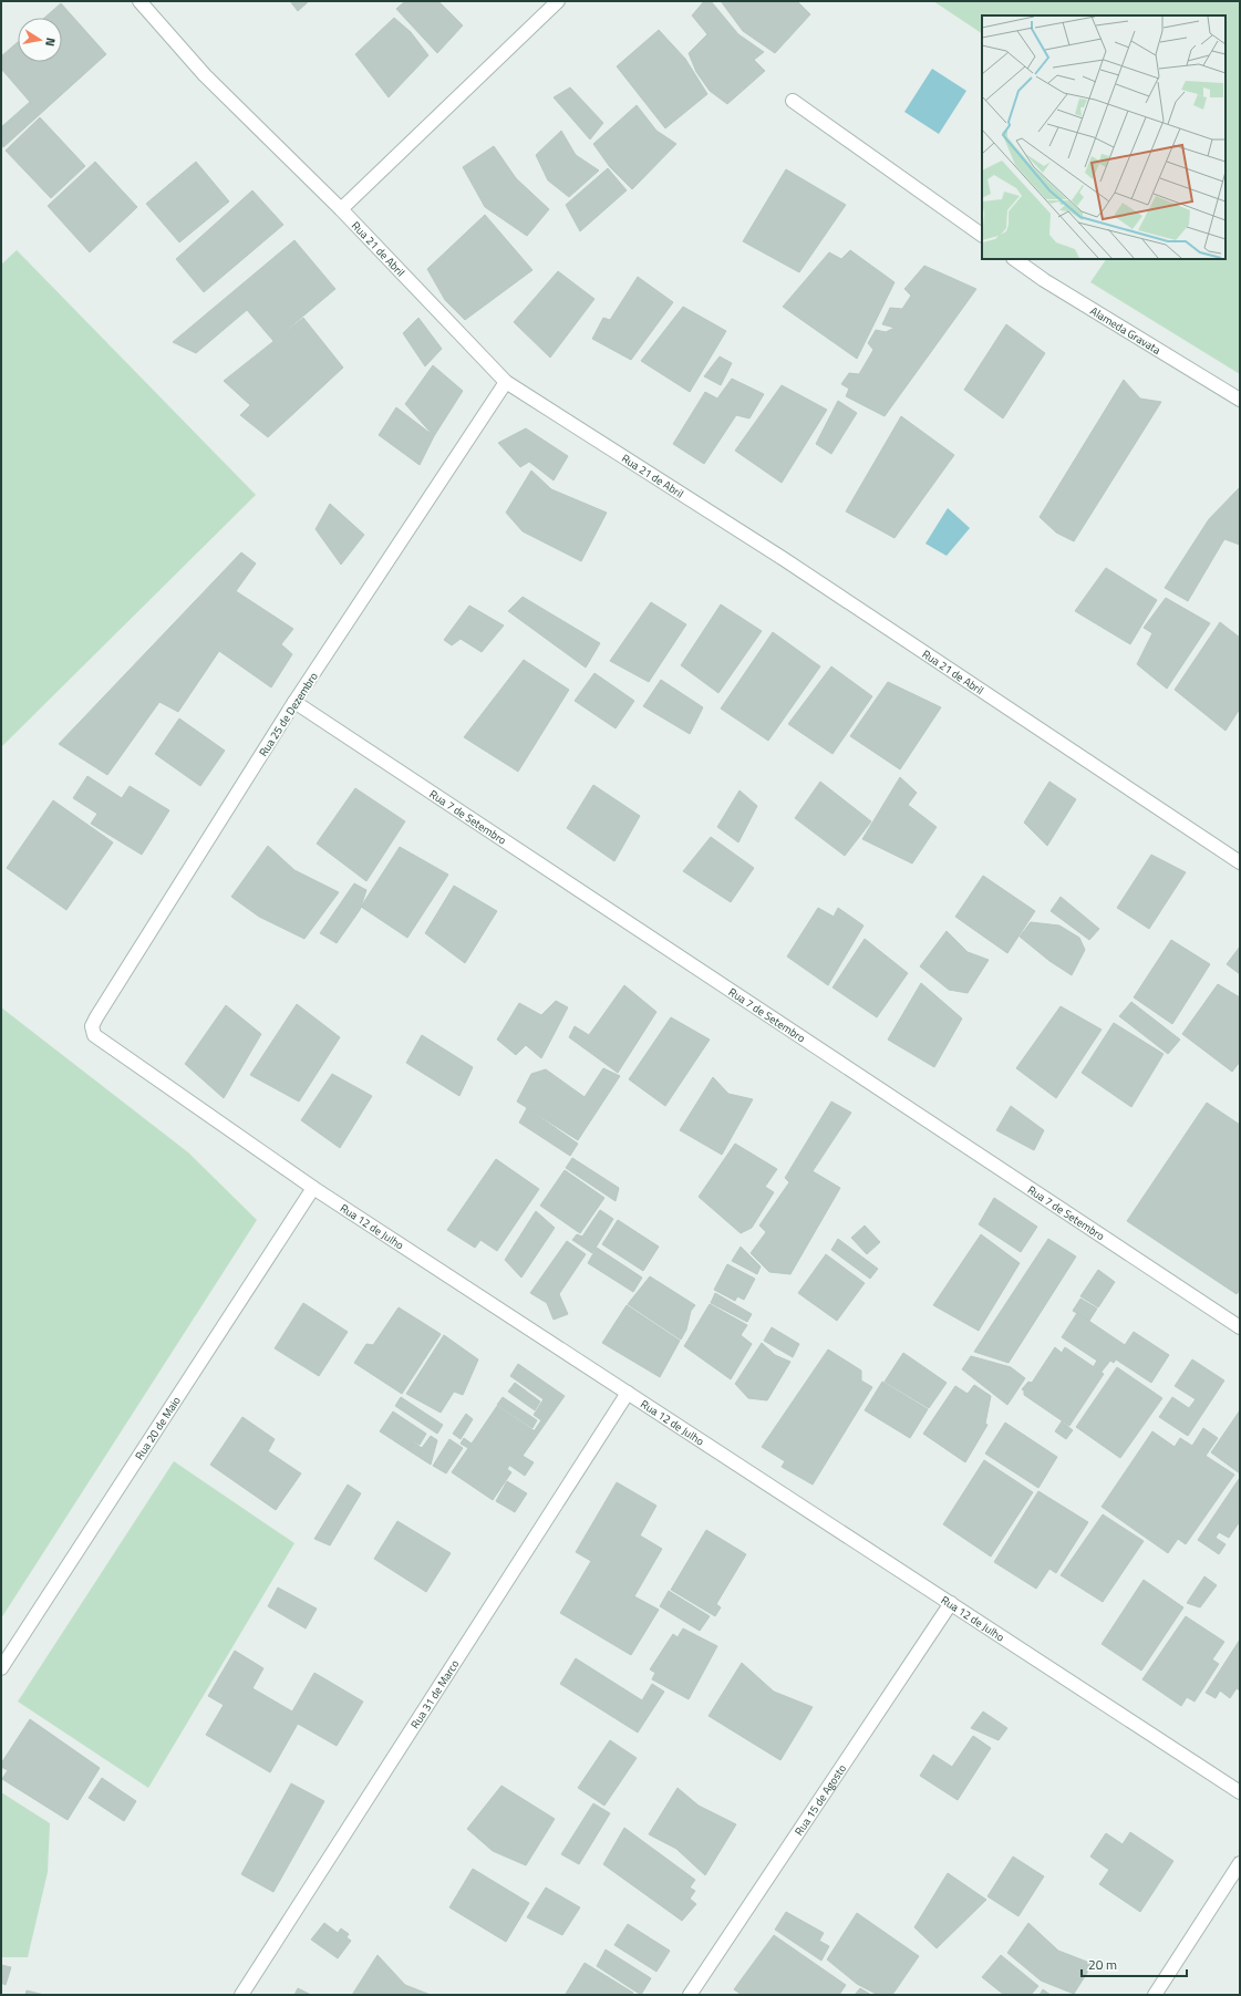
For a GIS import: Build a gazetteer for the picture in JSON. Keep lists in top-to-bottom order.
{
  "streets": {
    "street": [
      "Rua 21 de Abril",
      "Alameda Gravata",
      "Rua 25 de Dezembro",
      "Rua 7 de Setembro",
      "Rua 12 de Julho",
      "Rua 20 de Maio",
      "Rua 31 de Marco",
      "Rua 15 de Agosto"
    ]
  },
  "crossings": [
    ["Rua 21 de Abril", "Rua 25 de Dezembro"],
    ["Rua 25 de Dezembro", "Rua 7 de Setembro"],
    ["Rua 25 de Dezembro", "Rua 12 de Julho"],
    ["Rua 12 de Julho", "Rua 20 de Maio"],
    ["Rua 12 de Julho", "Rua 31 de Marco"],
    ["Rua 12 de Julho", "Rua 15 de Agosto"]
  ],
  "scale_bar": "20 m",
  "north": "right"
}
